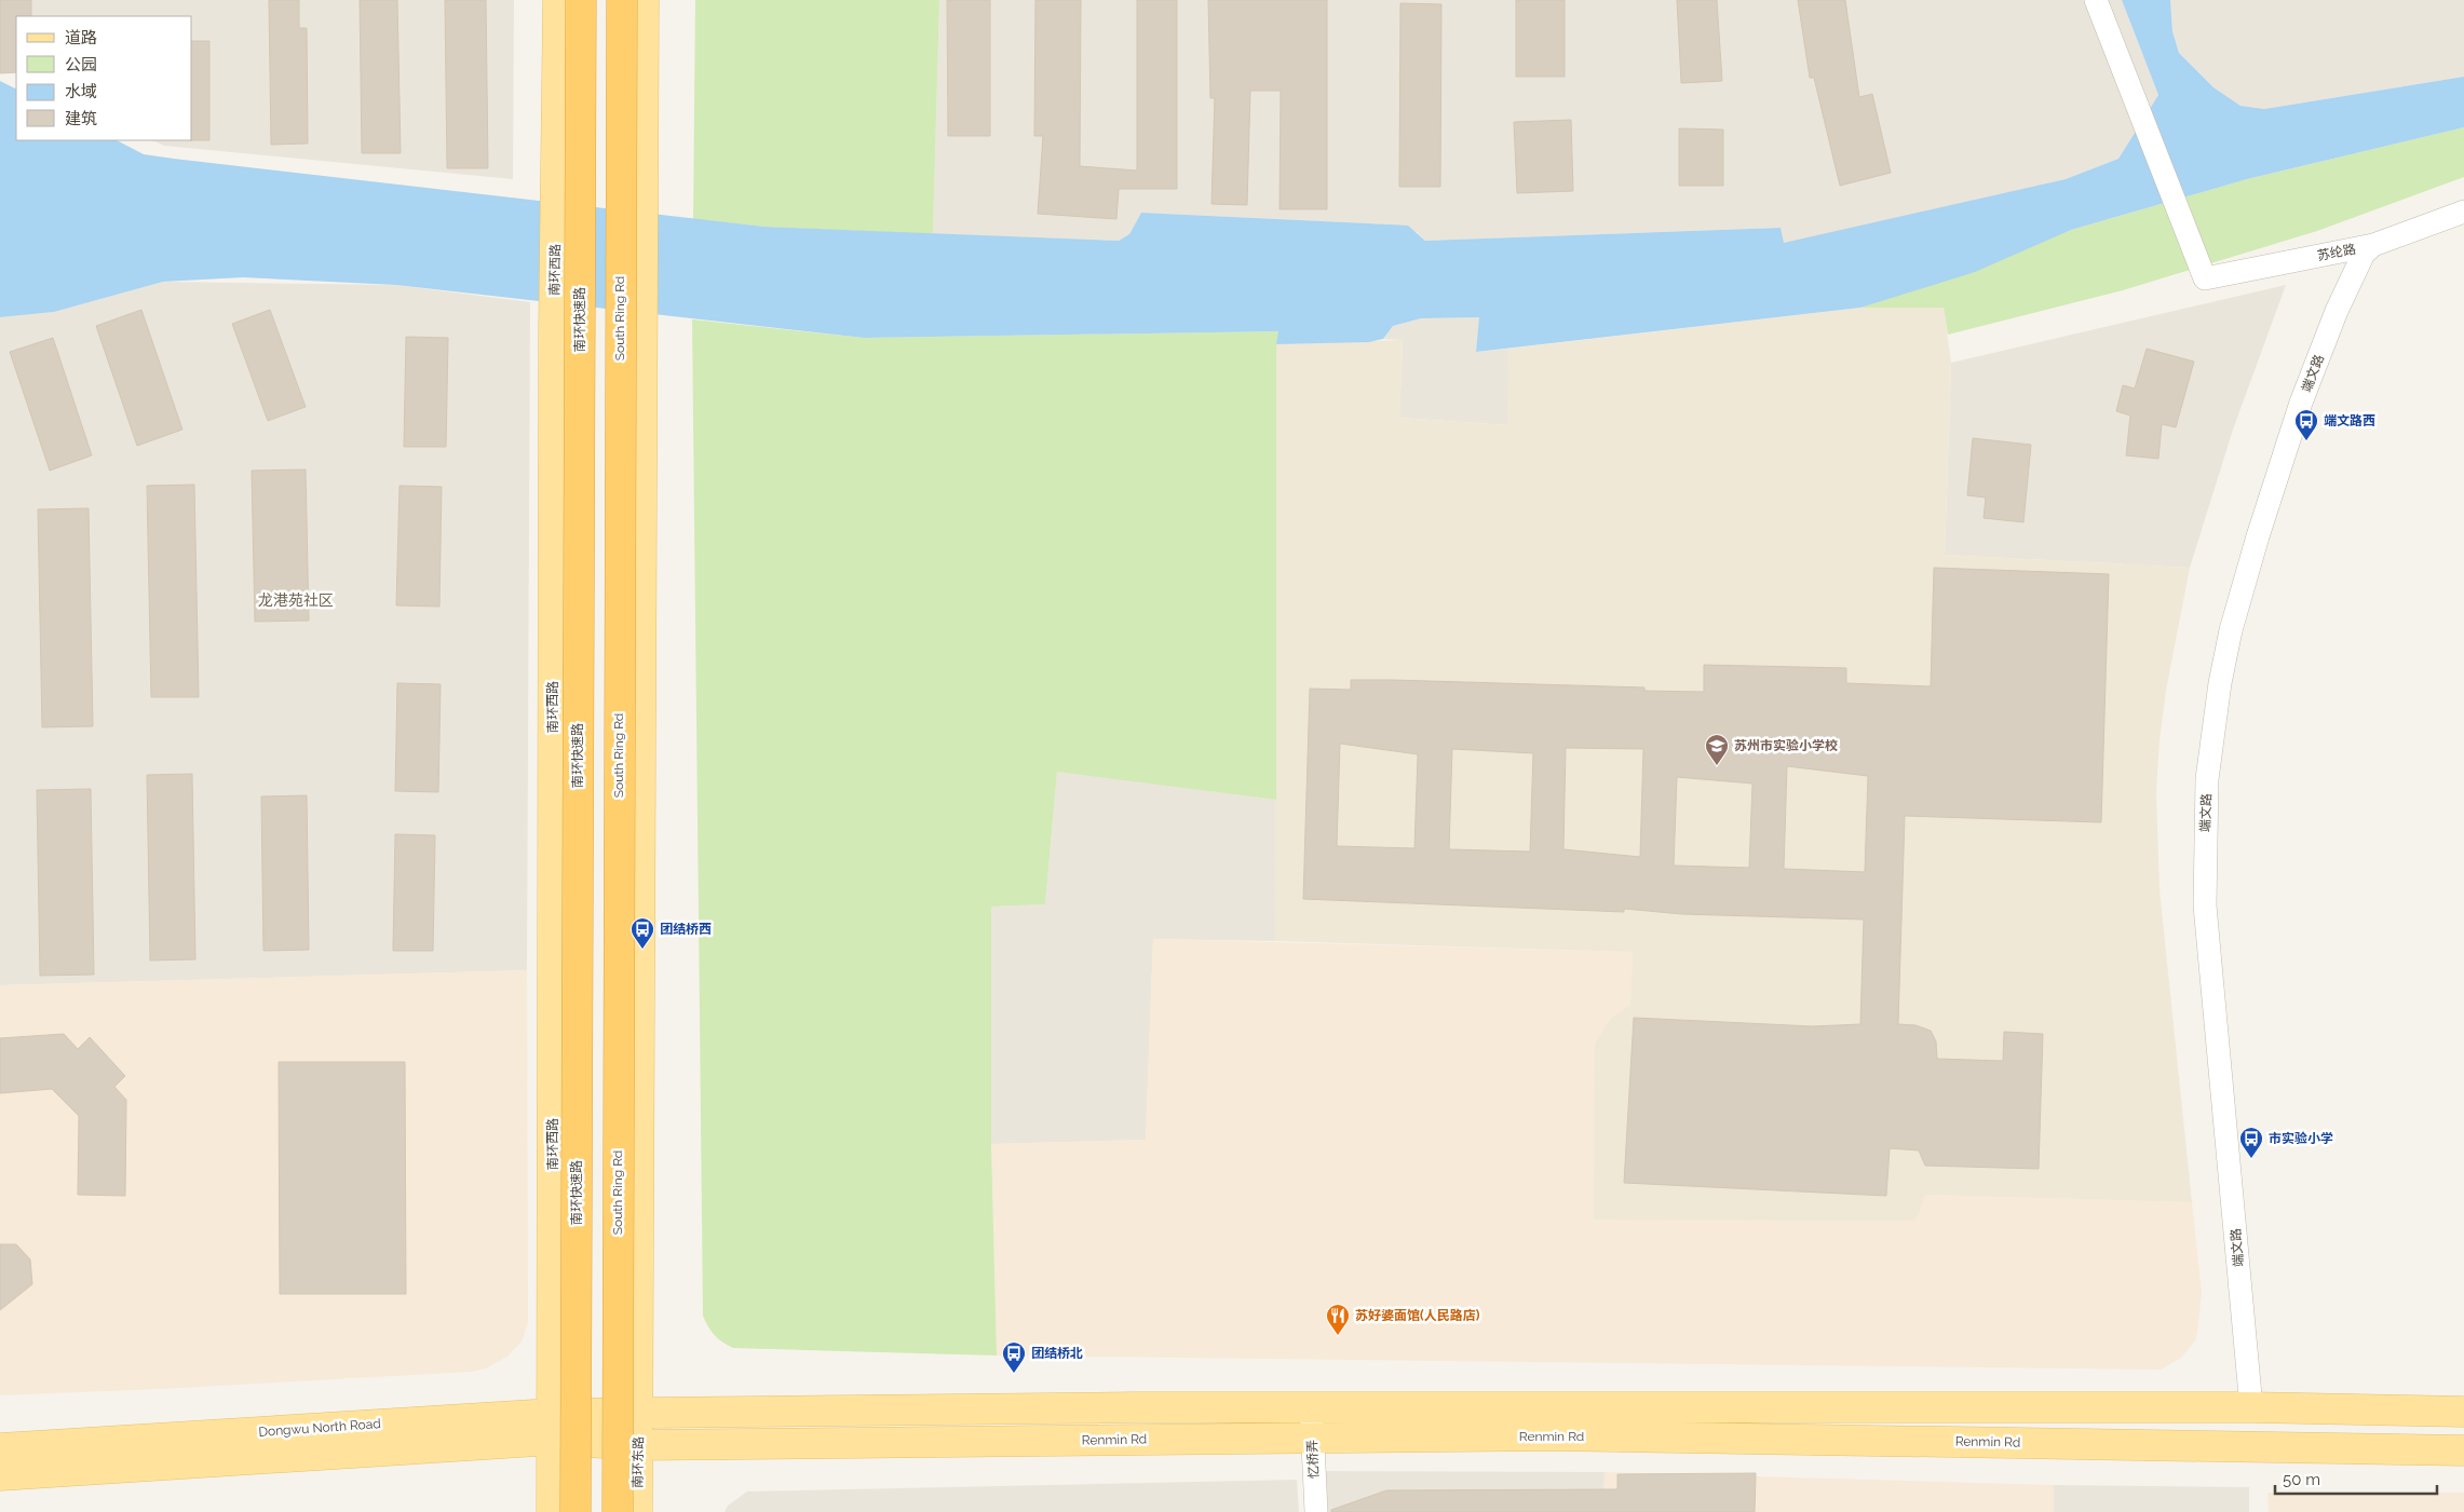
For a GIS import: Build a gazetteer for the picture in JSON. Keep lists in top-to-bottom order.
{
  "streets": {
    "highway": ["South Ring Rd", "南环快速路"],
    "main road": [
      "南环西路",
      "Dongwu North Road",
      "Renmin Rd",
      "南环东路"
    ],
    "street": ["苏纶路", "端文路", "忆桥弄"]
  },
  "crossings": [
    ["苏纶路", "端文路"],
    ["南环西路", "Dongwu North Road"],
    ["Dongwu North Road", "Renmin Rd"],
    ["Dongwu North Road", "南环东路"],
    ["Renmin Rd", "忆桥弄"],
    ["Renmin Rd", "南环东路"]
  ],
  "districts": ["龙港苑社区"],
  "places": {
    "bus stop": [
      "端文路西",
      "团结桥西",
      "市实验小学",
      "团结桥北"
    ],
    "school or university": ["苏州市实验小学校"],
    "restaurant": ["苏好婆面馆(人民路店)"]
  },
  "legend": [
    "道路",
    "公园",
    "水域",
    "建筑"
  ],
  "scale_bar": "50 m"
}
